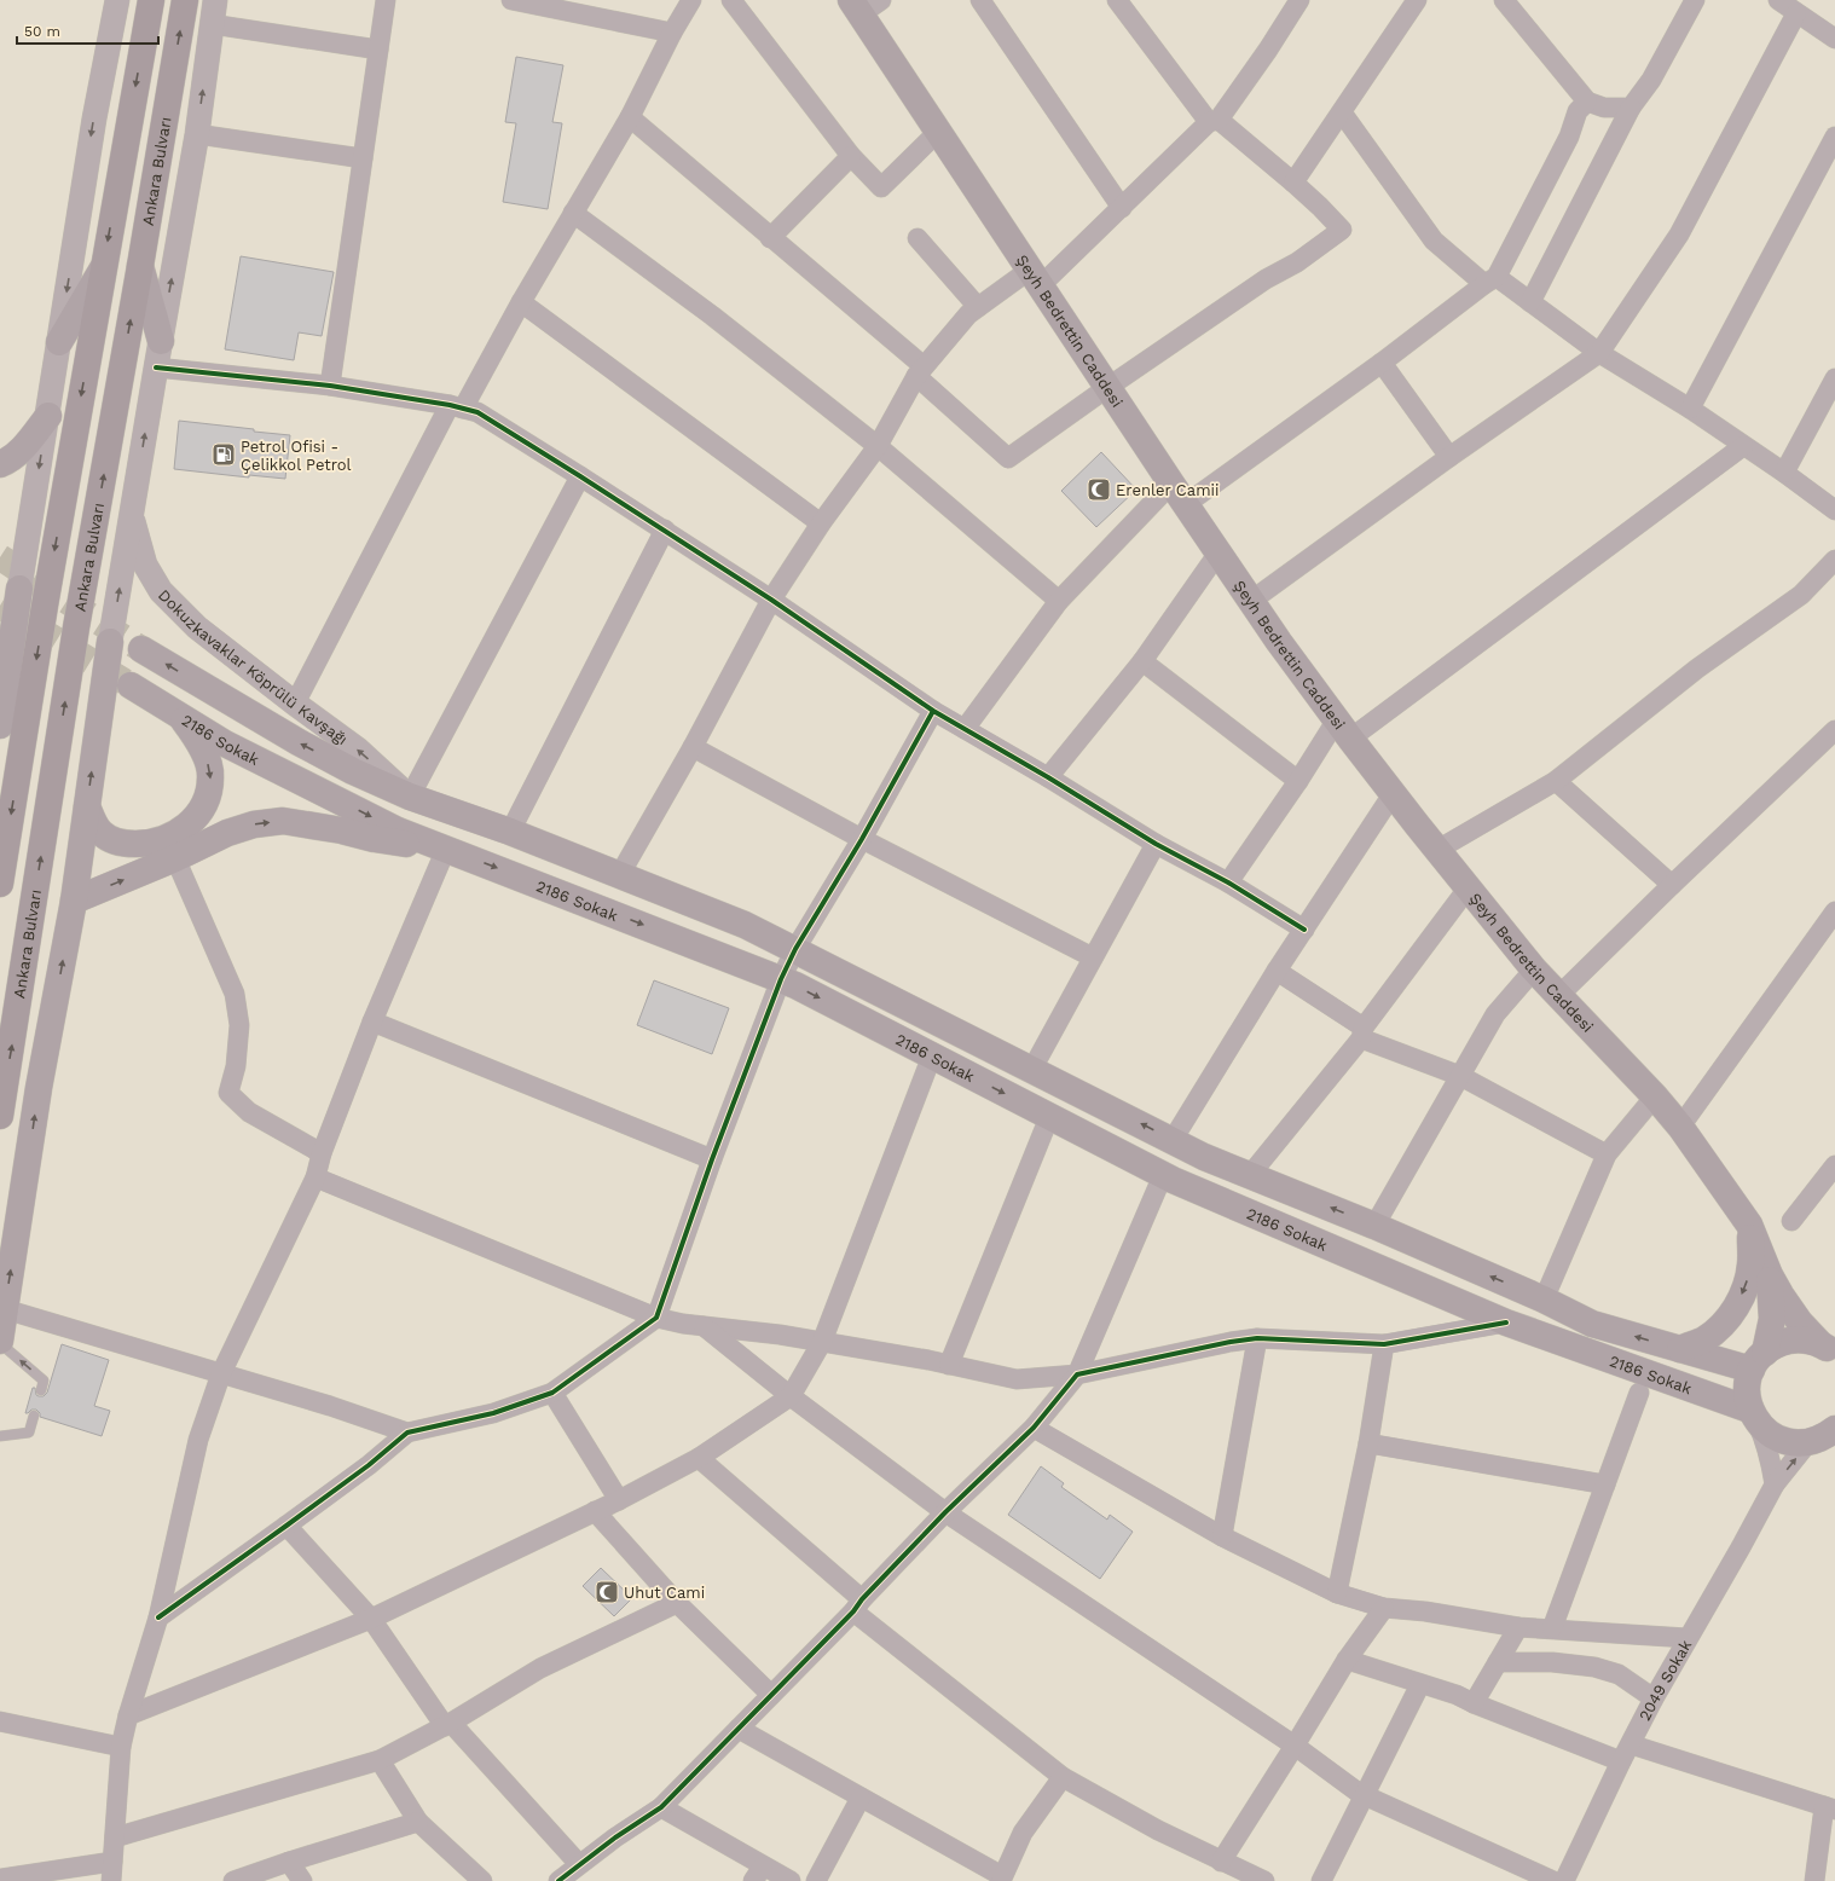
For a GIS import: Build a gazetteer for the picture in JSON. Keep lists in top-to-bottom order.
{
  "streets": {
    "main road": ["Ankara Bulvarı", "Şeyh Bedrettin Caddesi", "2186 Sokak"],
    "street": ["Dokuzkavaklar Köprülü Kavşağı", "2049 Sokak"]
  },
  "crossings": [
    ["Şeyh Bedrettin Caddesi", "2186 Sokak"],
    ["Dokuzkavaklar Köprülü Kavşağı", "2186 Sokak"],
    ["2186 Sokak", "2049 Sokak"]
  ],
  "one_way": ["Dokuzkavaklar Köprülü Kavşağı"],
  "places": {
    "fuel station": ["Petrol Ofisi - Çelikkol Petrol"],
    "mosque": ["Erenler Camii", "Uhut Cami"]
  },
  "scale_bar": "50 m"
}
